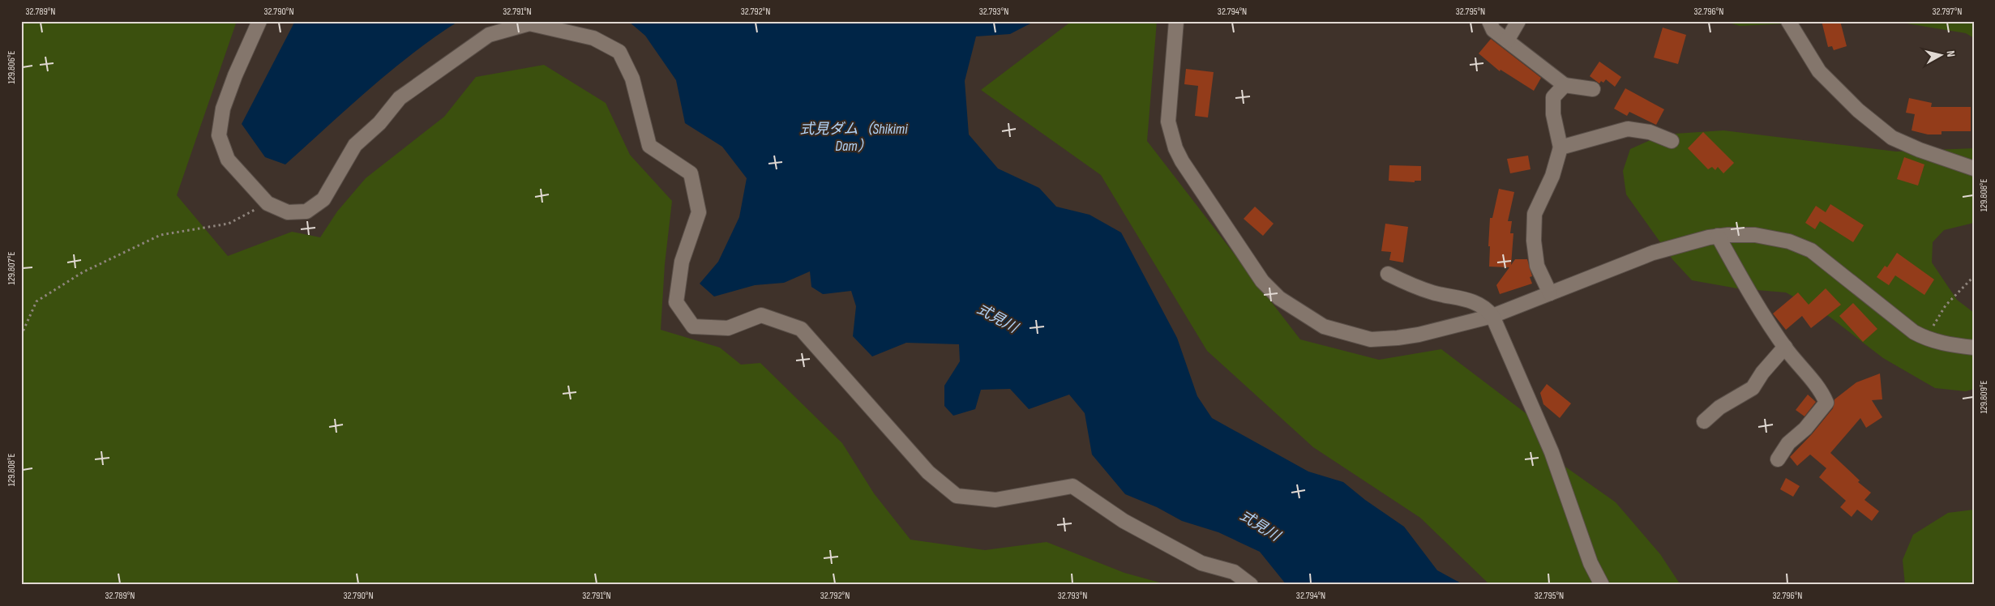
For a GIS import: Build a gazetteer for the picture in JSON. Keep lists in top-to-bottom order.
{
  "water": ["式見ダム（Shikimi Dam）", "式見川"],
  "north": "right",
  "coordinates": [
    "32.789°N",
    "32.790°N",
    "32.791°N",
    "32.792°N",
    "32.793°N",
    "32.794°N",
    "32.795°N",
    "32.796°N",
    "32.797°N",
    "129.806°E",
    "129.808°E",
    "129.807°E",
    "129.809°E"
  ]
}
